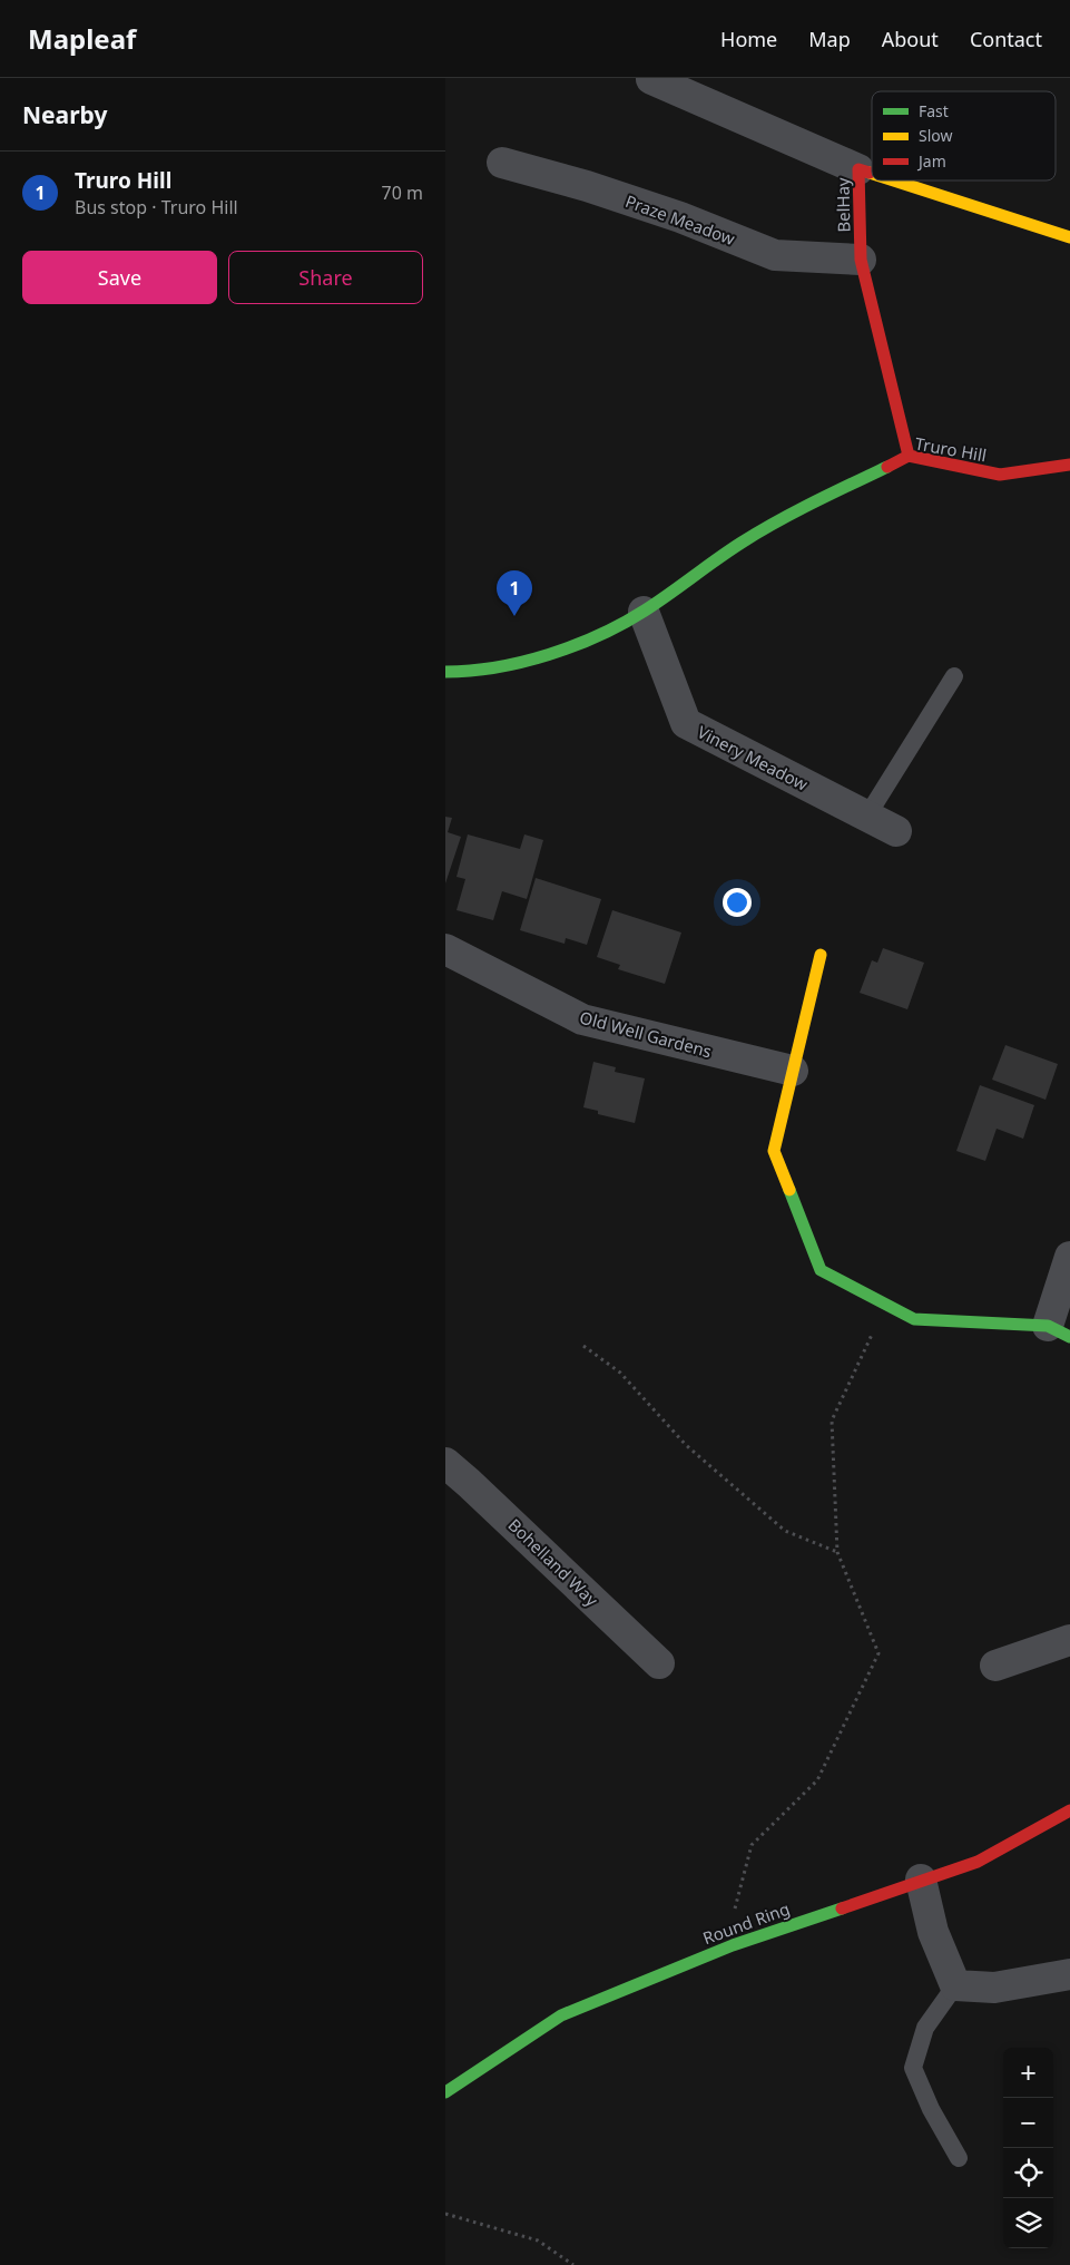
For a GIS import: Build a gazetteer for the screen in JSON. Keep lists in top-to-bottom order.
{
  "streets": {
    "street": [
      "BelHay",
      "Praze Meadow",
      "Truro Hill",
      "Vinery Meadow",
      "Old Well Gardens",
      "Bohelland Way",
      "Round Ring"
    ]
  },
  "crossings": [
    ["BelHay", "Praze Meadow"],
    ["BelHay", "Truro Hill"],
    ["Truro Hill", "Vinery Meadow"]
  ],
  "legend": ["Fast", "Slow", "Jam"],
  "page": {
    "header": "Mapleaf",
    "nav": [
      "Home",
      "Map",
      "About",
      "Contact"
    ],
    "heading": "Nearby",
    "list": [
      {
        "mark": "1",
        "name": "Truro Hill",
        "note": "Bus stop · Truro Hill",
        "value": "70 m"
      }
    ],
    "buttons": ["Save", "Share"],
    "pins": "1",
    "map_buttons": ["+", "−"]
  }
}
